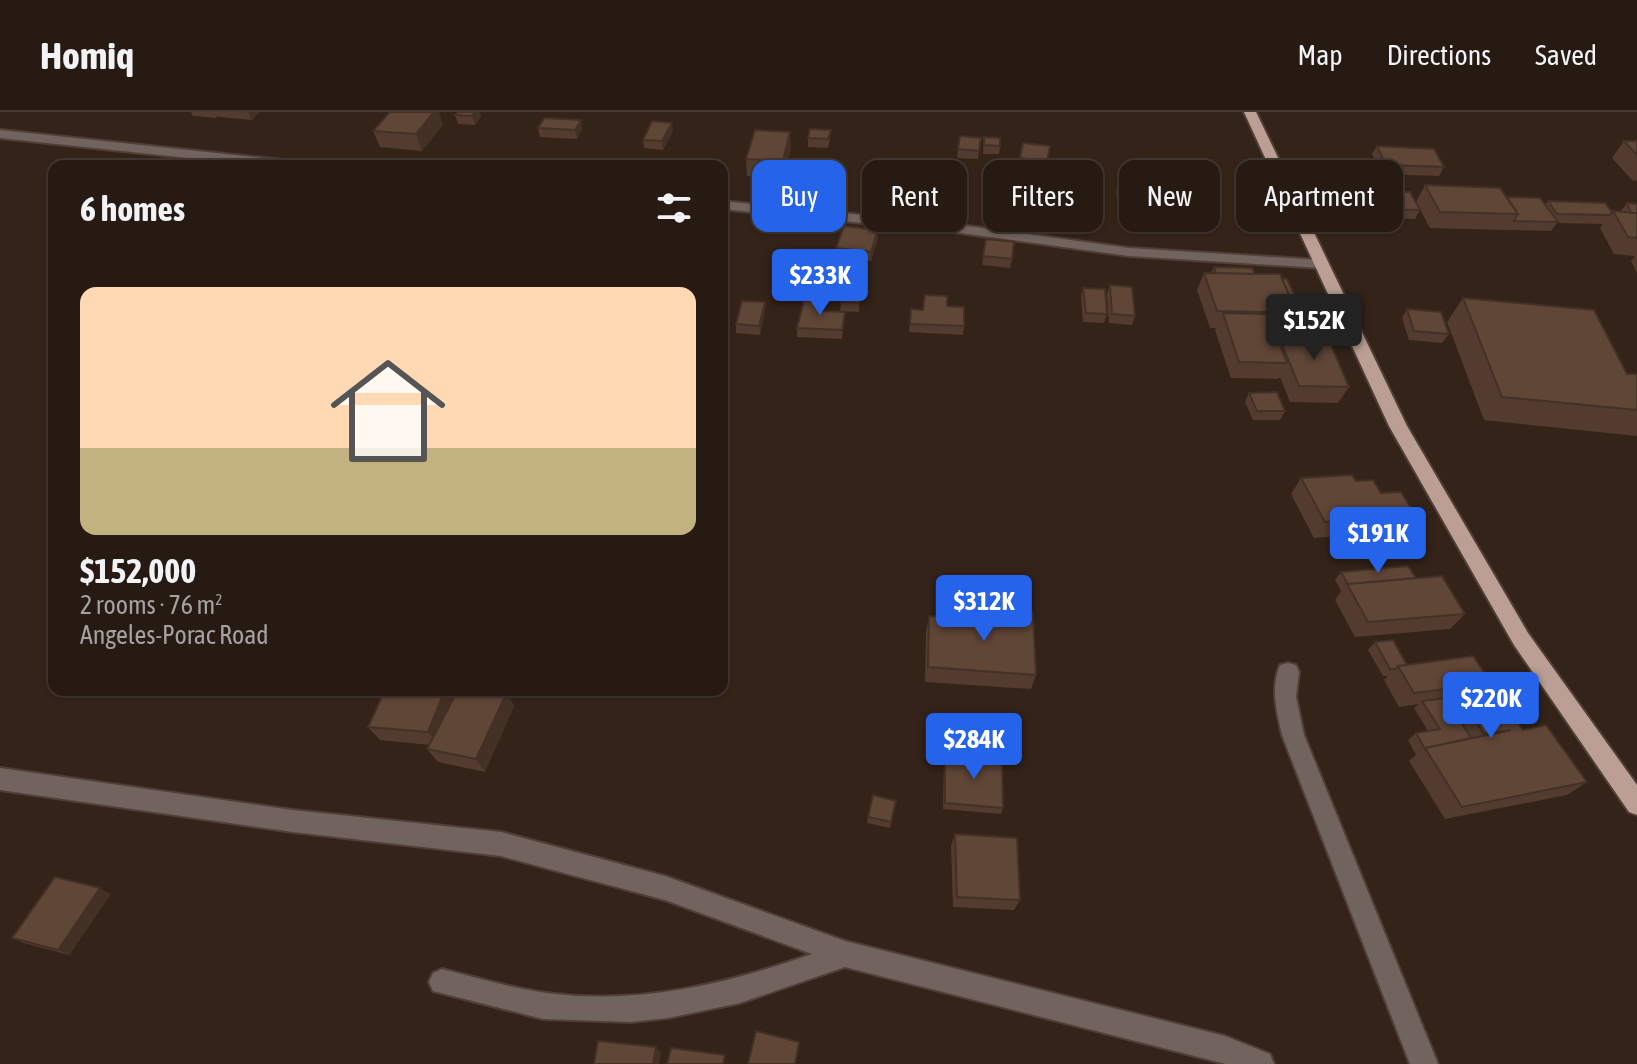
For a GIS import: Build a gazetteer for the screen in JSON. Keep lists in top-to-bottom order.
{
  "page": {
    "header": "Homiq",
    "nav": ["Map", "Directions", "Saved"],
    "chip": [
      "Buy",
      "Rent",
      "Filters",
      "New",
      "Apartment"
    ],
    "heading": "6 homes",
    "price": [
      "$233K",
      "$152K",
      "$191K",
      "$312K",
      "$220K",
      "$284K"
    ],
    "list": [
      {
        "name": "$152,000",
        "note": "2 rooms · 76 m² · Angeles-Porac Road"
      }
    ]
  }
}
